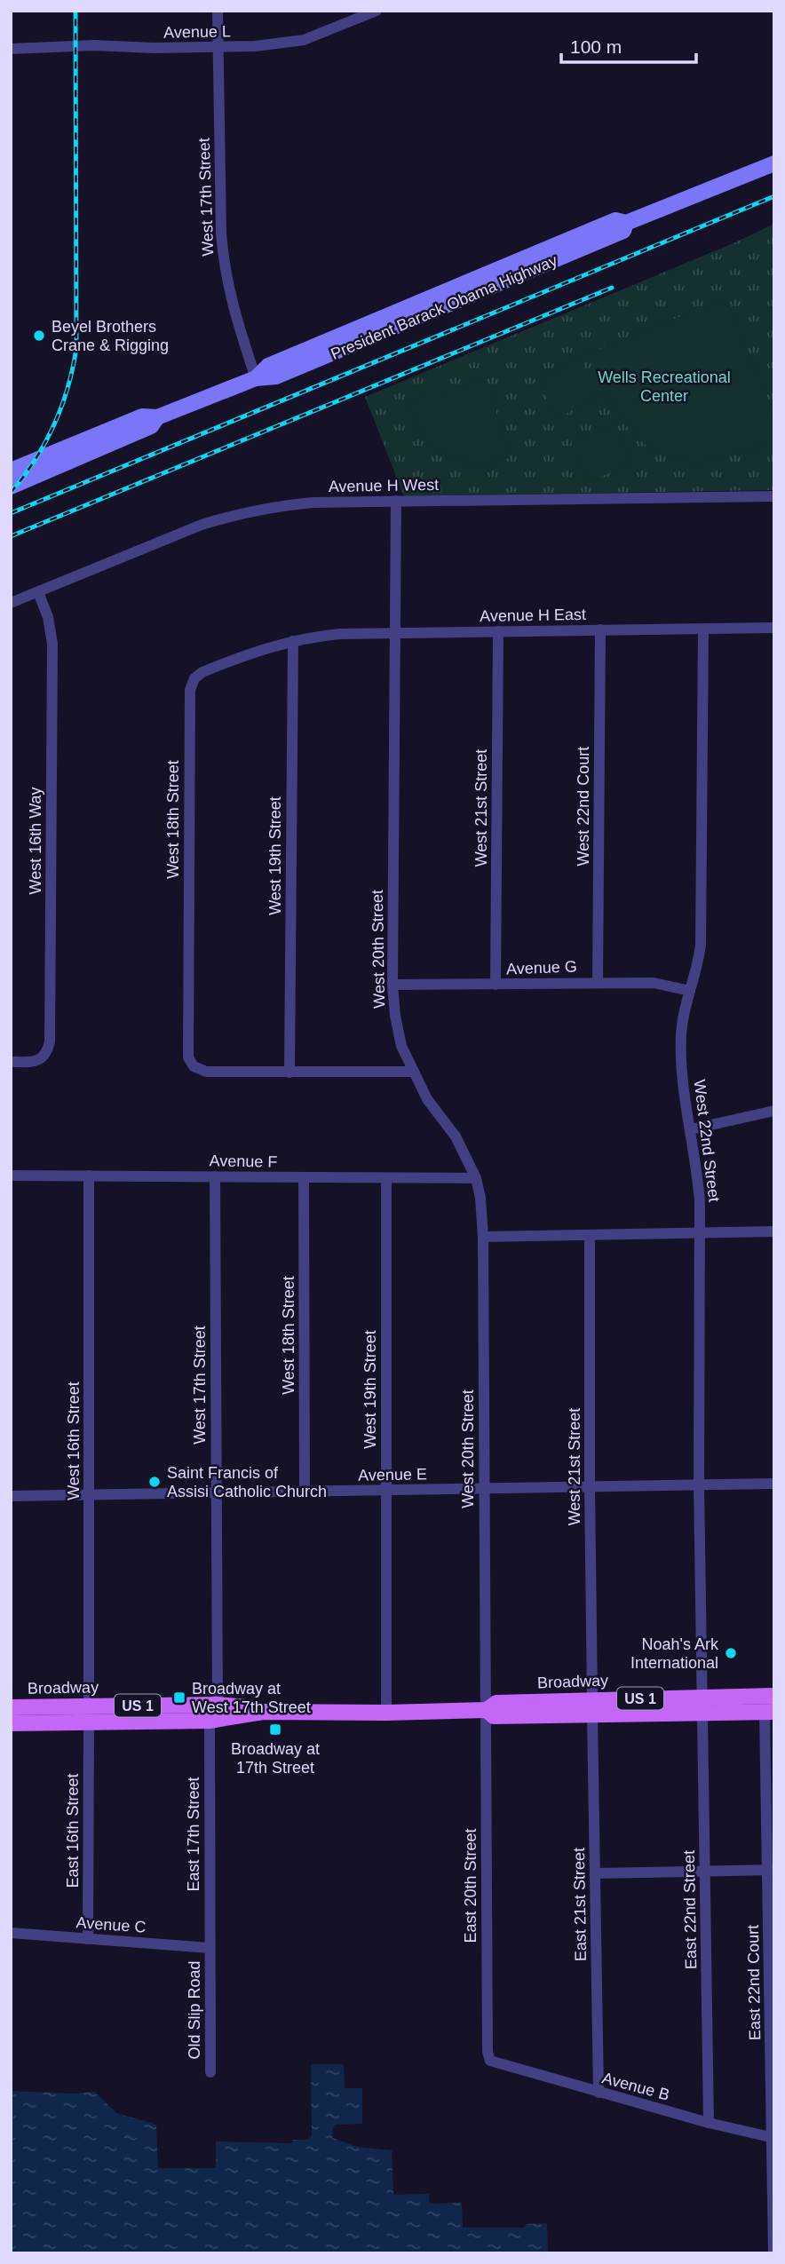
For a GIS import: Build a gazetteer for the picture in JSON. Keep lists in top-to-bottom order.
{
  "streets": {
    "main road": ["President Barack Obama Highway", "Broadway", "US 1"],
    "street": [
      "Avenue L",
      "West 17th Street",
      "Avenue H West",
      "Avenue H East",
      "West 22nd Court",
      "West 21st Street",
      "West 18th Street",
      "West 16th Way",
      "West 19th Street",
      "West 20th Street",
      "Avenue G",
      "West 22nd Street",
      "Avenue F",
      "West 16th Street",
      "Avenue E",
      "East 16th Street",
      "East 17th Street",
      "East 20th Street",
      "East 21st Street",
      "East 22nd Street",
      "Avenue C",
      "East 22nd Court",
      "Old Slip Road",
      "Avenue B"
    ]
  },
  "crossings": [
    ["Avenue L", "West 17th Street"],
    ["West 17th Street", "President Barack Obama Highway"],
    ["West 17th Street", "Avenue F"],
    ["West 17th Street", "Avenue E"],
    ["West 17th Street", "Broadway"],
    ["Avenue H West", "West 16th Way"],
    ["Avenue H West", "West 20th Street"],
    ["Avenue H East", "West 22nd Court"],
    ["Avenue H East", "West 21st Street"],
    ["Avenue H East", "West 18th Street"],
    ["Avenue H East", "West 19th Street"],
    ["Avenue H East", "West 20th Street"],
    ["Avenue H East", "West 22nd Street"],
    ["West 22nd Court", "Avenue G"],
    ["West 21st Street", "Avenue G"],
    ["West 21st Street", "Avenue E"],
    ["West 21st Street", "Broadway"],
    ["West 21st Street", "East 21st Street"],
    ["West 18th Street", "West 19th Street"],
    ["West 18th Street", "Avenue F"],
    ["West 18th Street", "Avenue E"],
    ["West 19th Street", "Avenue F"],
    ["West 19th Street", "Avenue E"],
    ["West 19th Street", "Broadway"],
    ["West 20th Street", "Avenue G"],
    ["West 20th Street", "Avenue F"],
    ["West 20th Street", "Avenue E"],
    ["West 20th Street", "Broadway"],
    ["West 20th Street", "East 20th Street"],
    ["Avenue G", "West 22nd Street"],
    ["West 22nd Street", "Avenue E"],
    ["West 22nd Street", "Broadway"],
    ["West 22nd Street", "East 22nd Street"],
    ["Avenue F", "West 16th Street"],
    ["West 16th Street", "Avenue E"],
    ["West 16th Street", "Broadway"],
    ["West 16th Street", "East 16th Street"],
    ["Broadway", "East 16th Street"],
    ["Broadway", "East 17th Street"],
    ["Broadway", "East 20th Street"],
    ["Broadway", "East 21st Street"],
    ["Broadway", "East 22nd Street"],
    ["Broadway", "East 22nd Court"],
    ["East 16th Street", "Avenue C"],
    ["East 17th Street", "Avenue C"],
    ["East 17th Street", "Old Slip Road"],
    ["East 20th Street", "Avenue B"],
    ["East 21st Street", "Avenue B"],
    ["East 22nd Street", "Avenue B"],
    ["Avenue C", "Old Slip Road"],
    ["East 22nd Court", "Avenue B"]
  ],
  "parks": ["Wells Recreational Center"],
  "places": {
    "other": ["Beyel Brothers Crane & Rigging", "Saint Francis of Assisi Catholic Church", "Noah's Ark International"],
    "transit": ["Broadway at West 17th Street", "Broadway at 17th Street"]
  },
  "scale_bar": "100 m"
}
